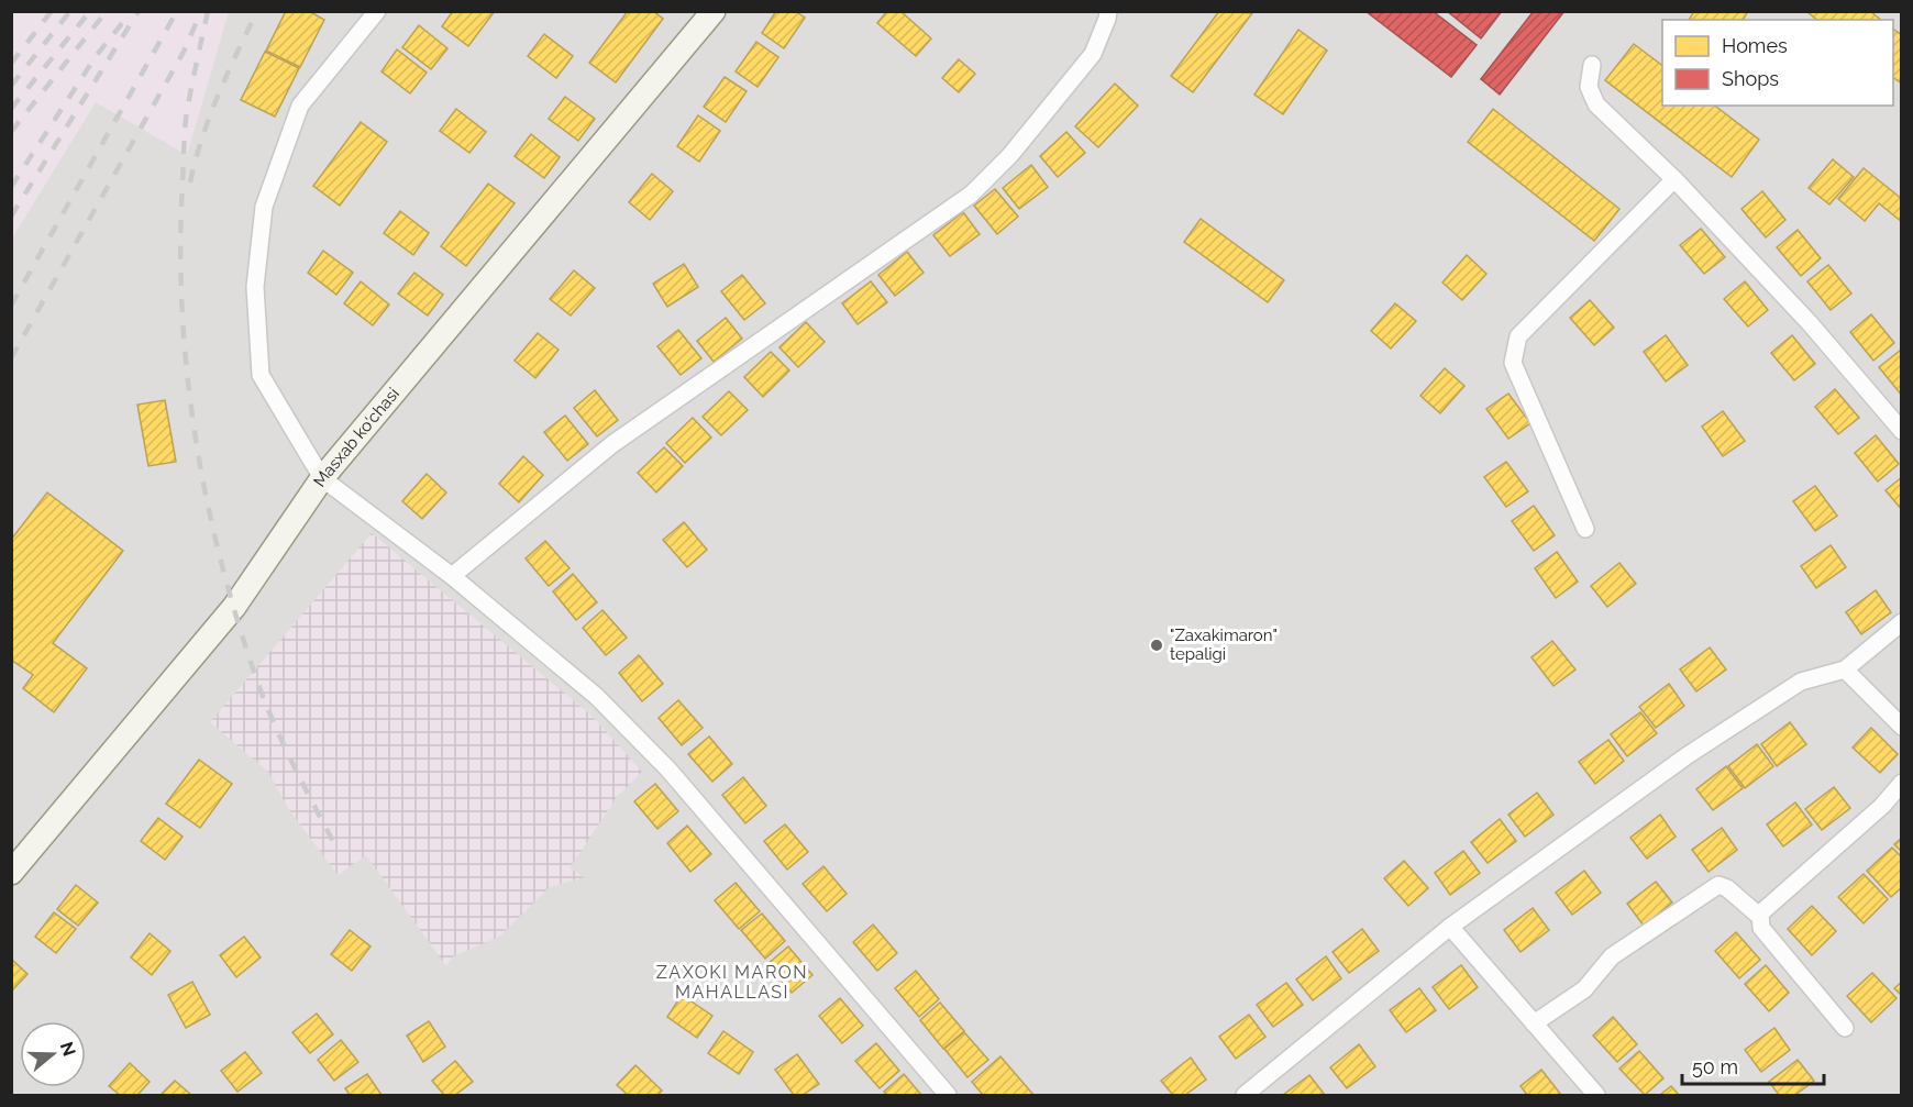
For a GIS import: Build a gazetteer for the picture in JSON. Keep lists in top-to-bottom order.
{
  "streets": {
    "main road": ["Masxab ko'chasi"]
  },
  "districts": ["ZAXOKI MARON MAHALLASI"],
  "places": ["\"Zaxakimaron\" tepaligi"],
  "legend": ["Homes", "Shops"],
  "scale_bar": "50 m",
  "north": "right"
}
